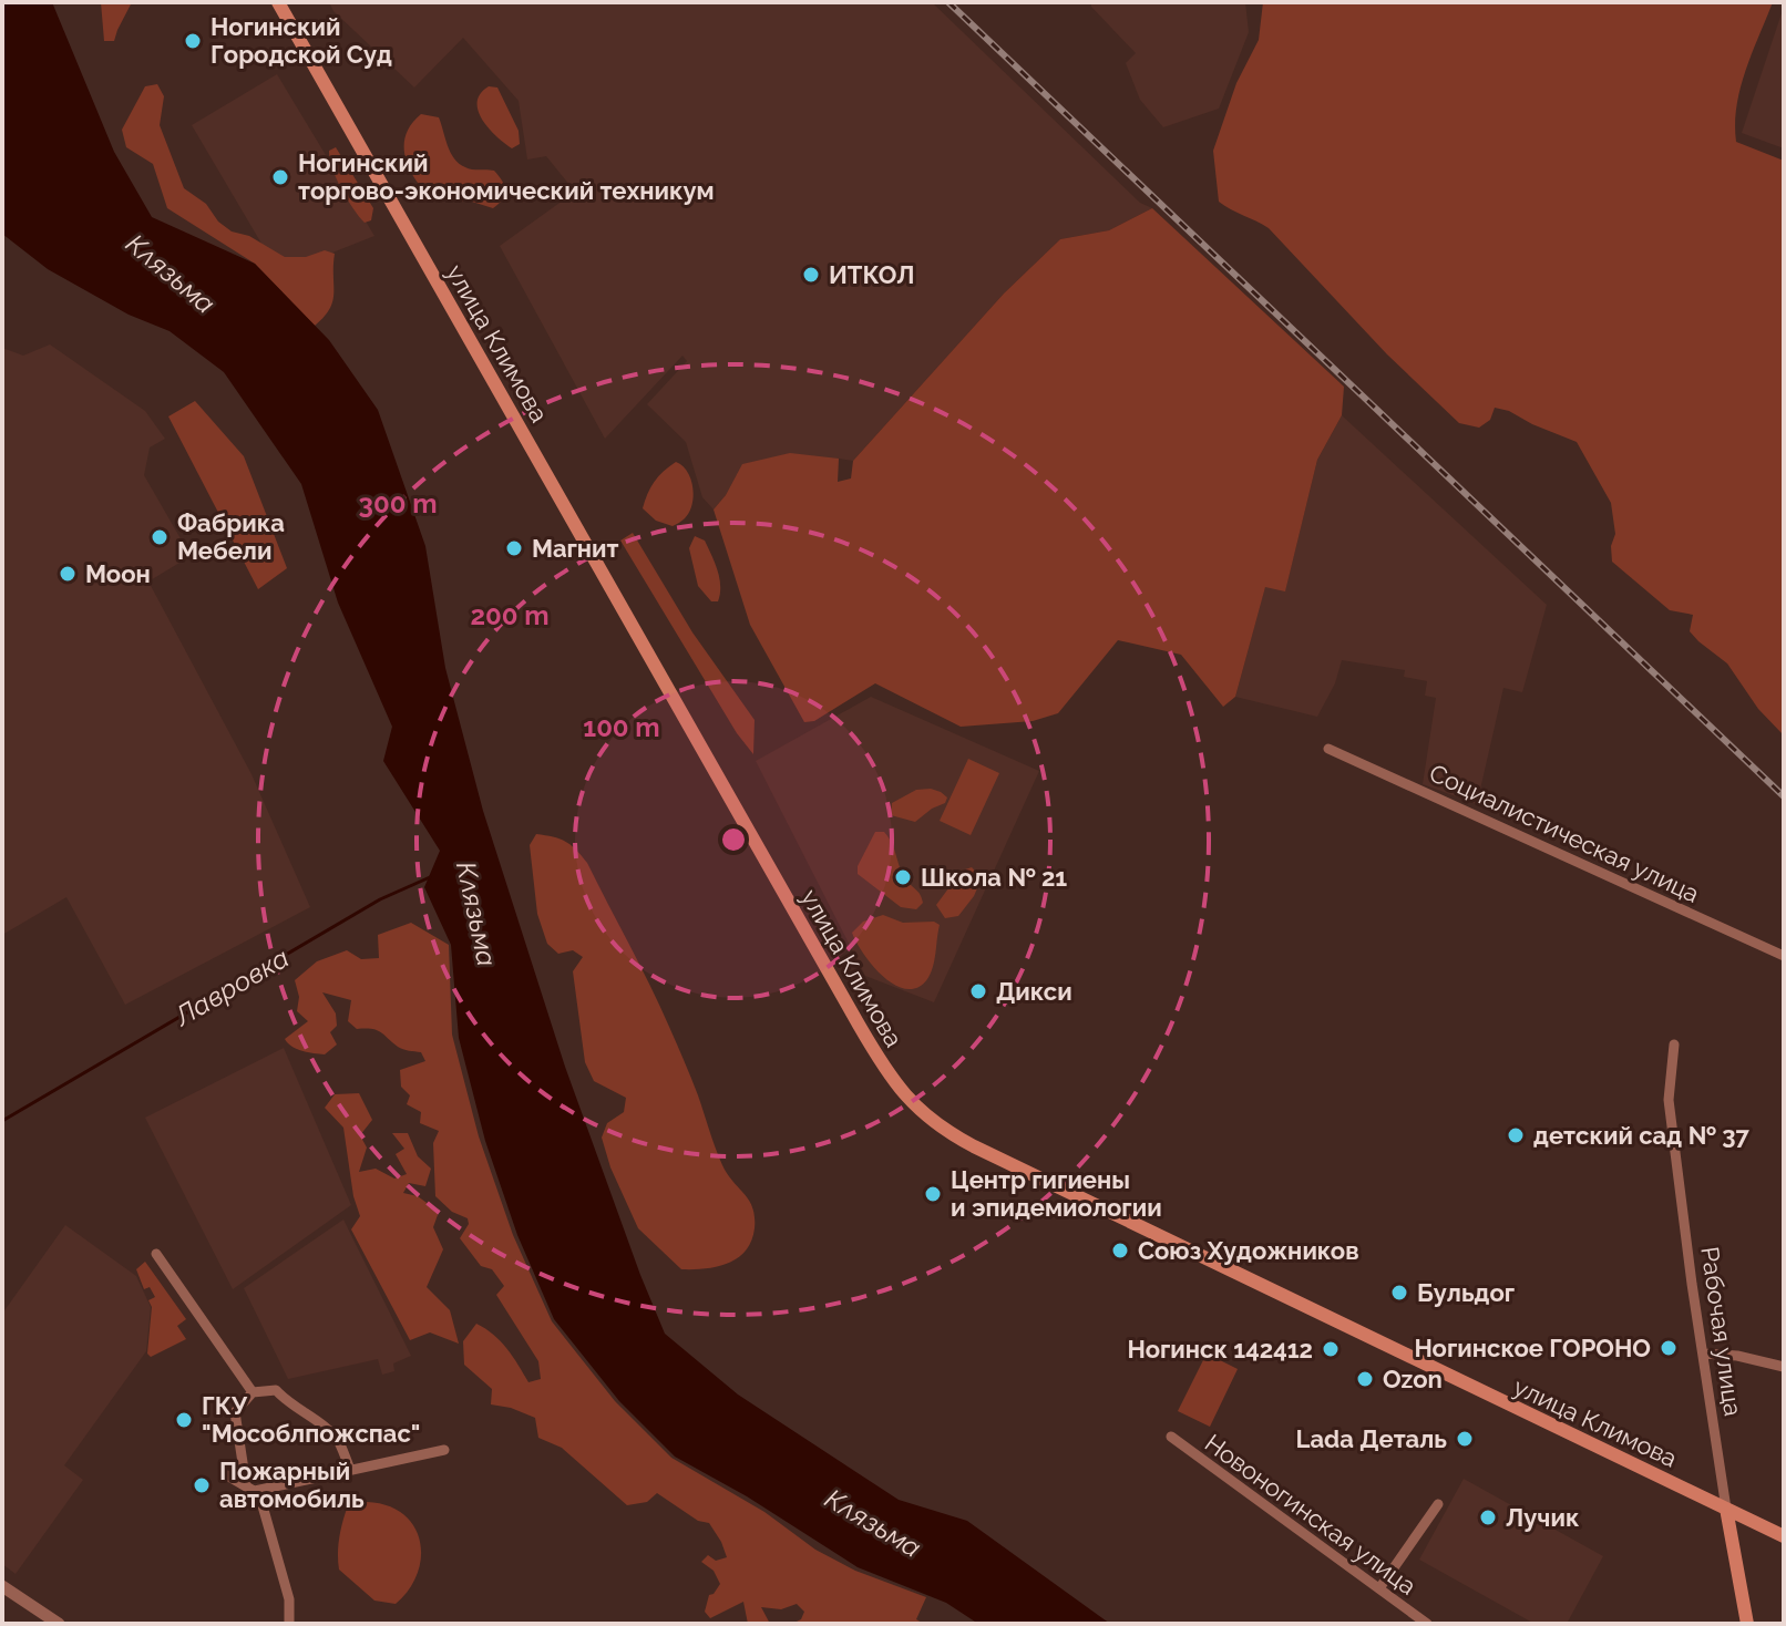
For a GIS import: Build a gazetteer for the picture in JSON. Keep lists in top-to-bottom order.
{
  "streets": {
    "main road": ["улица Климова", "Рабочая улица"],
    "street": ["Социалистическая улица", "Новоногинская улица"]
  },
  "crossings": [
    ["улица Климова", "Рабочая улица"]
  ],
  "water": ["Клязьма", "Лавровка"],
  "places": [
    "Ногинский Городской Суд",
    "Ногинский торгово-экономический техникум",
    "ИТКОЛ",
    "Фабрика Мебели",
    "Магнит",
    "Моон",
    "Школа № 21",
    "Дикси",
    "детский сад № 37",
    "Центр гигиены и эпидемиологии",
    "Союз Художников",
    "Бульдог",
    "Ногинское ГОРОНО",
    "Ногинск 142412",
    "Ozon",
    "ГКУ \"Мособлпожспас\"",
    "Lada Деталь",
    "Пожарный автомобиль",
    "Лучик"
  ],
  "rings": ["300 m", "200 m", "100 m"]
}
